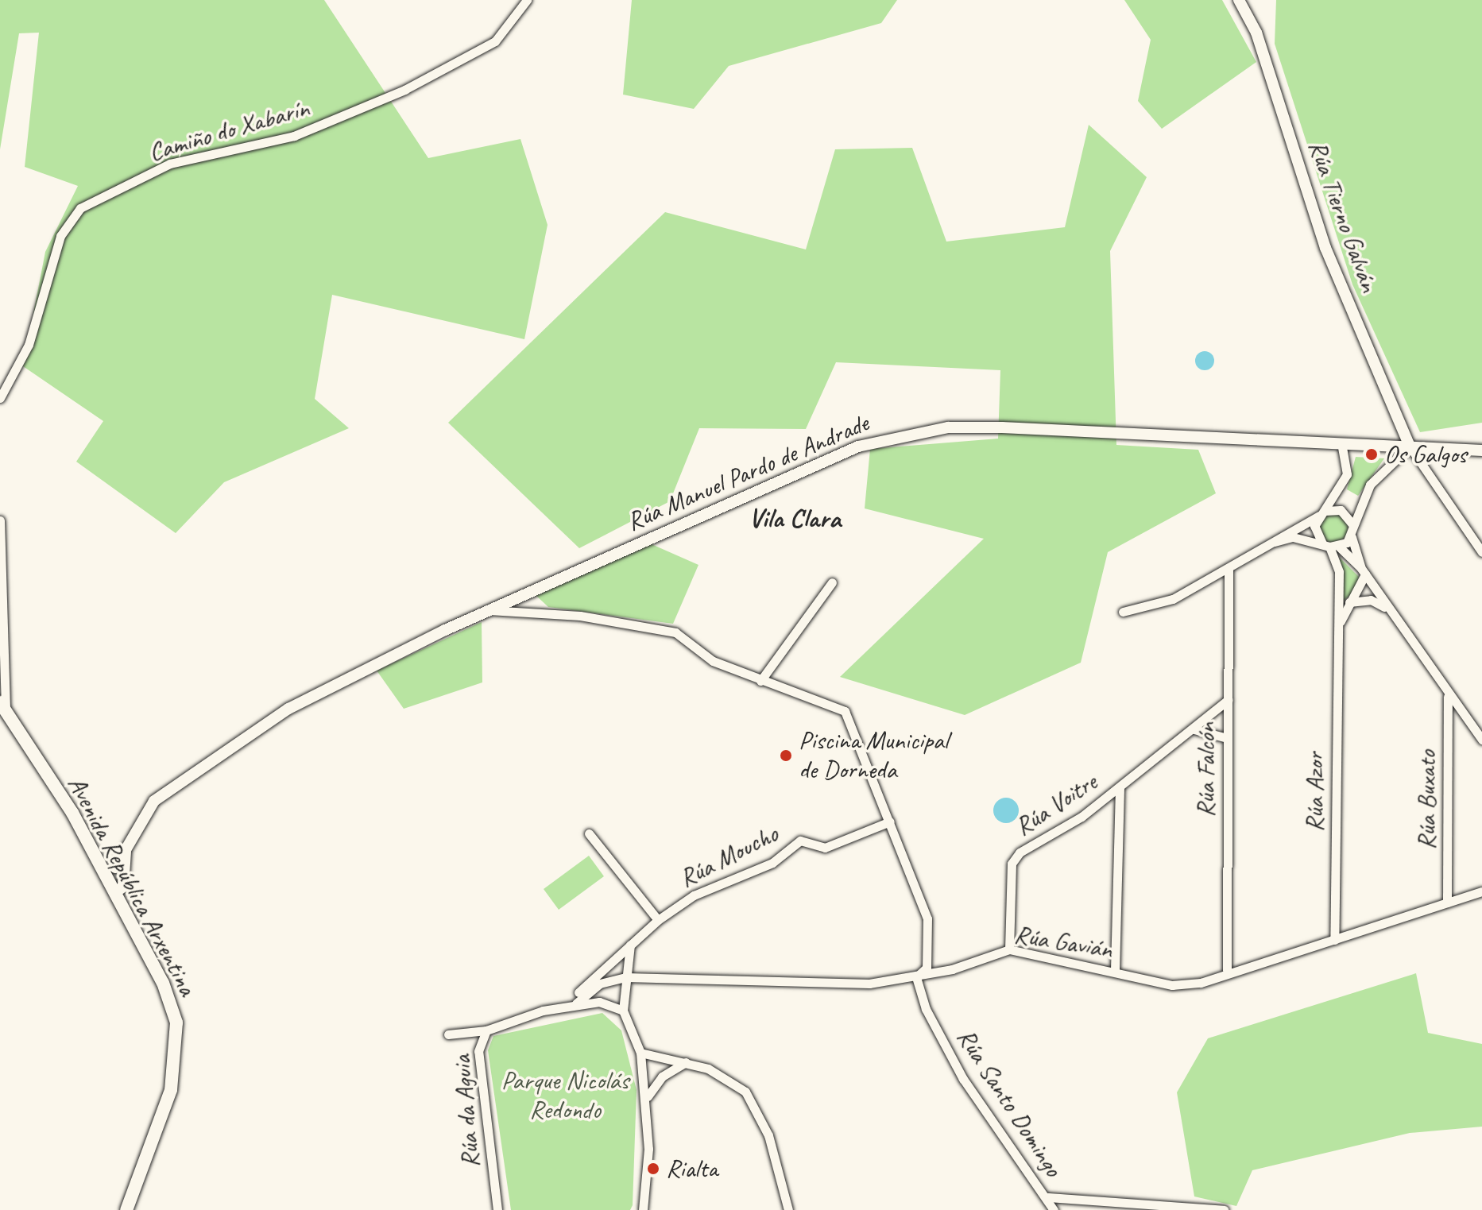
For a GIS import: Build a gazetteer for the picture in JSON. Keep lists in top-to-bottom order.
{
  "streets": {
    "main road": ["Avenida República Arxentina"],
    "street": [
      "Camiño do Xabarín",
      "Rúa Tierno Galván",
      "Rúa Manuel Pardo de Andrade",
      "Rúa Falcón",
      "Rúa Azor",
      "Rúa Buxato",
      "Rúa Voitre",
      "Rúa Moucho",
      "Rúa Gavián",
      "Rúa Santo Domingo",
      "Rúa da Aguia"
    ]
  },
  "crossings": [
    ["Rúa Tierno Galván", "Rúa Manuel Pardo de Andrade"],
    ["Rúa Manuel Pardo de Andrade", "Avenida República Arxentina"],
    ["Rúa Falcón", "Rúa Voitre"],
    ["Rúa Falcón", "Rúa Gavián"],
    ["Rúa Azor", "Rúa Gavián"],
    ["Rúa Buxato", "Rúa Gavián"],
    ["Rúa Voitre", "Rúa Gavián"],
    ["Rúa Moucho", "Rúa da Aguia"],
    ["Rúa Gavián", "Rúa Santo Domingo"],
    ["Rúa Gavián", "Rúa da Aguia"]
  ],
  "districts": ["Vila Clara"],
  "parks": ["Parque Nicolás Redondo"],
  "places": ["Os Galgos", "Piscina Municipal de Dorneda", "Rialta"]
}
